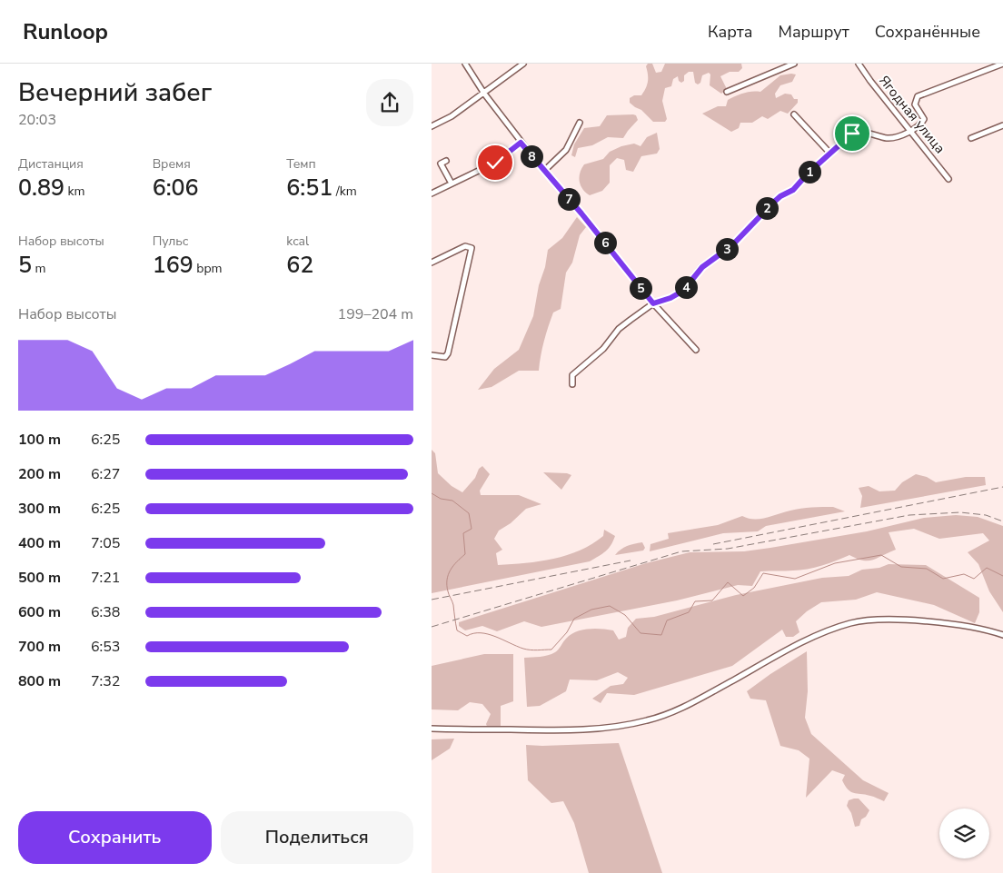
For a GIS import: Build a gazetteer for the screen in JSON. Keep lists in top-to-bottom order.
{
  "streets": {
    "street": ["Ягодная улица"]
  },
  "page": {
    "header": "Runloop",
    "nav": ["Карта", "Маршрут", "Сохранённые"],
    "heading": ["Вечерний забег", "20:03"],
    "stats": [
      ["Дистанция", "0.89 km"],
      ["Время", "6:06"],
      ["Темп", "6:51 /km"],
      ["Набор высоты", "5 m"],
      ["Пульс", "169 bpm"],
      ["kcal", "62"]
    ],
    "pins": [
      "8",
      "1",
      "7",
      "2",
      "6",
      "3",
      "4",
      "5"
    ],
    "chart": ["Набор высоты", "199–204 m"],
    "list": [
      {
        "name": "100 m",
        "note": "6:25"
      },
      {
        "name": "200 m",
        "note": "6:27"
      },
      {
        "name": "300 m",
        "note": "6:25"
      },
      {
        "name": "400 m",
        "note": "7:05"
      },
      {
        "name": "500 m",
        "note": "7:21"
      },
      {
        "name": "600 m",
        "note": "6:38"
      },
      {
        "name": "700 m",
        "note": "6:53"
      },
      {
        "name": "800 m",
        "note": "7:32"
      }
    ],
    "buttons": ["Сохранить", "Поделиться"]
  }
}
